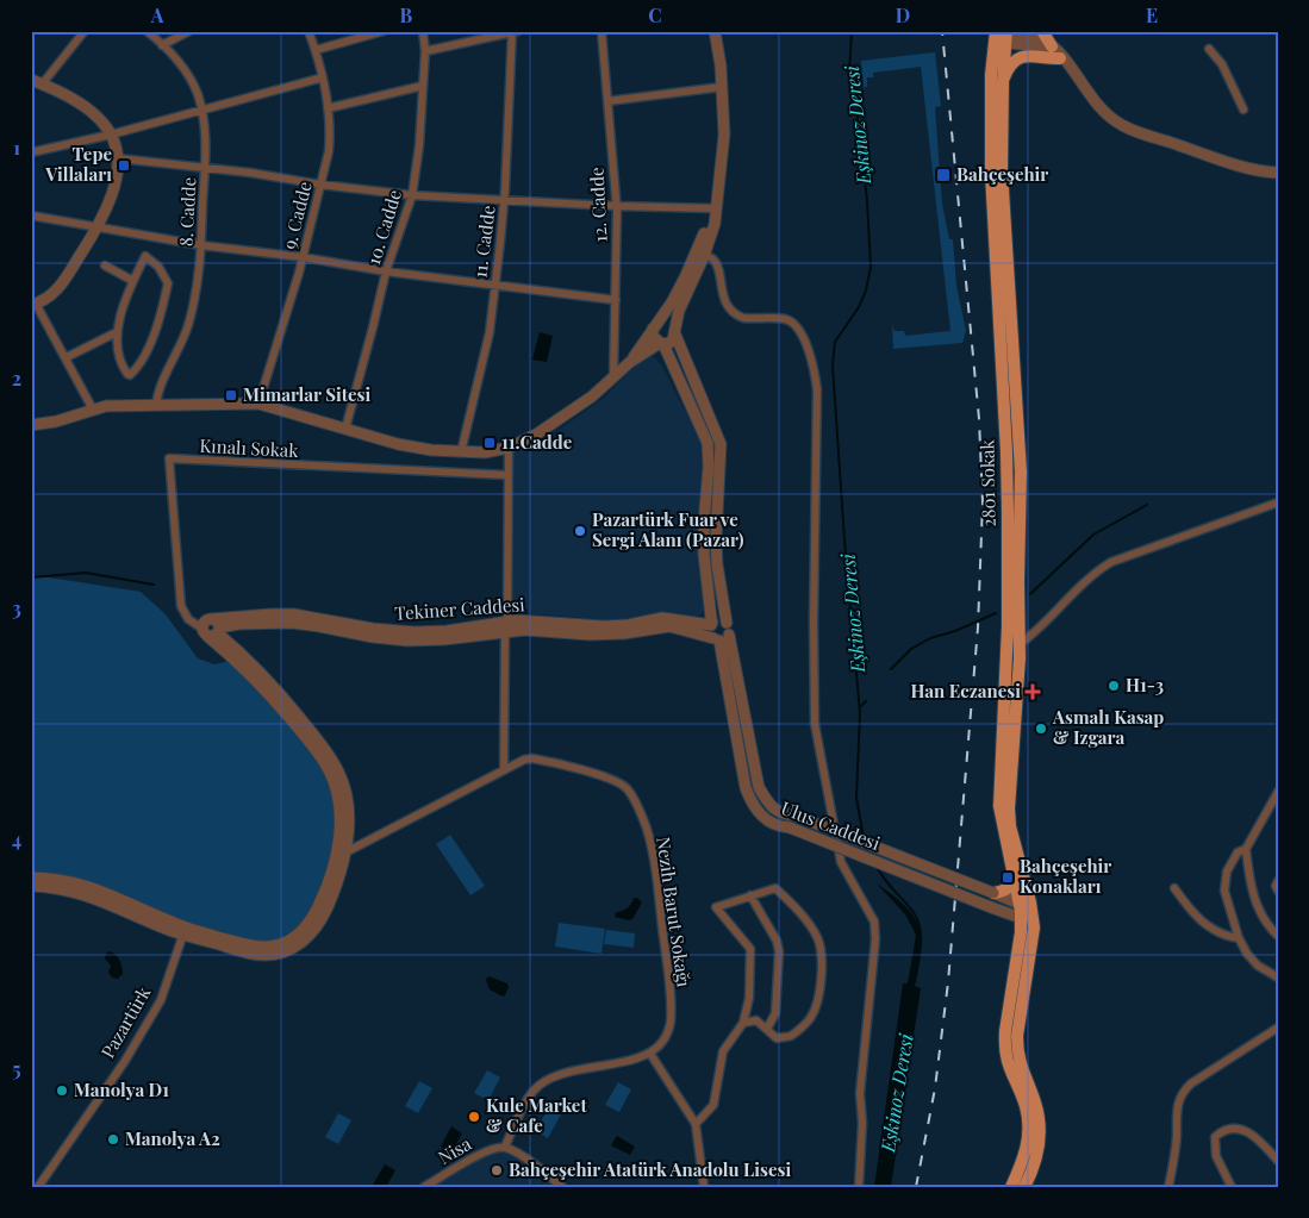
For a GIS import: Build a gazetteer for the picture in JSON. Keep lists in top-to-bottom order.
{
  "streets": {
    "main road": ["2801 Sokak"],
    "street": [
      "12. Cadde",
      "8. Cadde",
      "9. Cadde",
      "10. Cadde",
      "11. Cadde",
      "Kınalı Sokak",
      "Tekiner Caddesi",
      "Ulus Caddesi",
      "Nezih Barut Sokağı",
      "Pazartürk",
      "Nisa"
    ]
  },
  "crossings": [
    ["Kınalı Sokak", "Tekiner Caddesi"],
    ["2801 Sokak", "Ulus Caddesi"],
    ["Tekiner Caddesi", "Ulus Caddesi"],
    ["Tekiner Caddesi", "Nezih Barut Sokağı"],
    ["Tekiner Caddesi", "Pazartürk"]
  ],
  "water": ["Eşkinoz Deresi"],
  "places": {
    "transit": [
      "Tepe Villaları",
      "Bahçeşehir",
      "Mimarlar Sitesi",
      "11.Cadde",
      "Bahçeşehir Konakları"
    ],
    "other": [
      "Pazartürk Fuar ve Sergi Alanı (Pazar)",
      "H1-3",
      "Asmalı Kasap & Izgara",
      "Manolya D1",
      "Kule Market & Cafe",
      "Manolya A2",
      "Bahçeşehir Atatürk Anadolu Lisesi"
    ],
    "health": ["Han Eczanesi"]
  },
  "grid": {
    "columns": [
      "A",
      "B",
      "C",
      "D",
      "E"
    ],
    "rows": [
      "1",
      "2",
      "3",
      "4",
      "5"
    ]
  }
}
